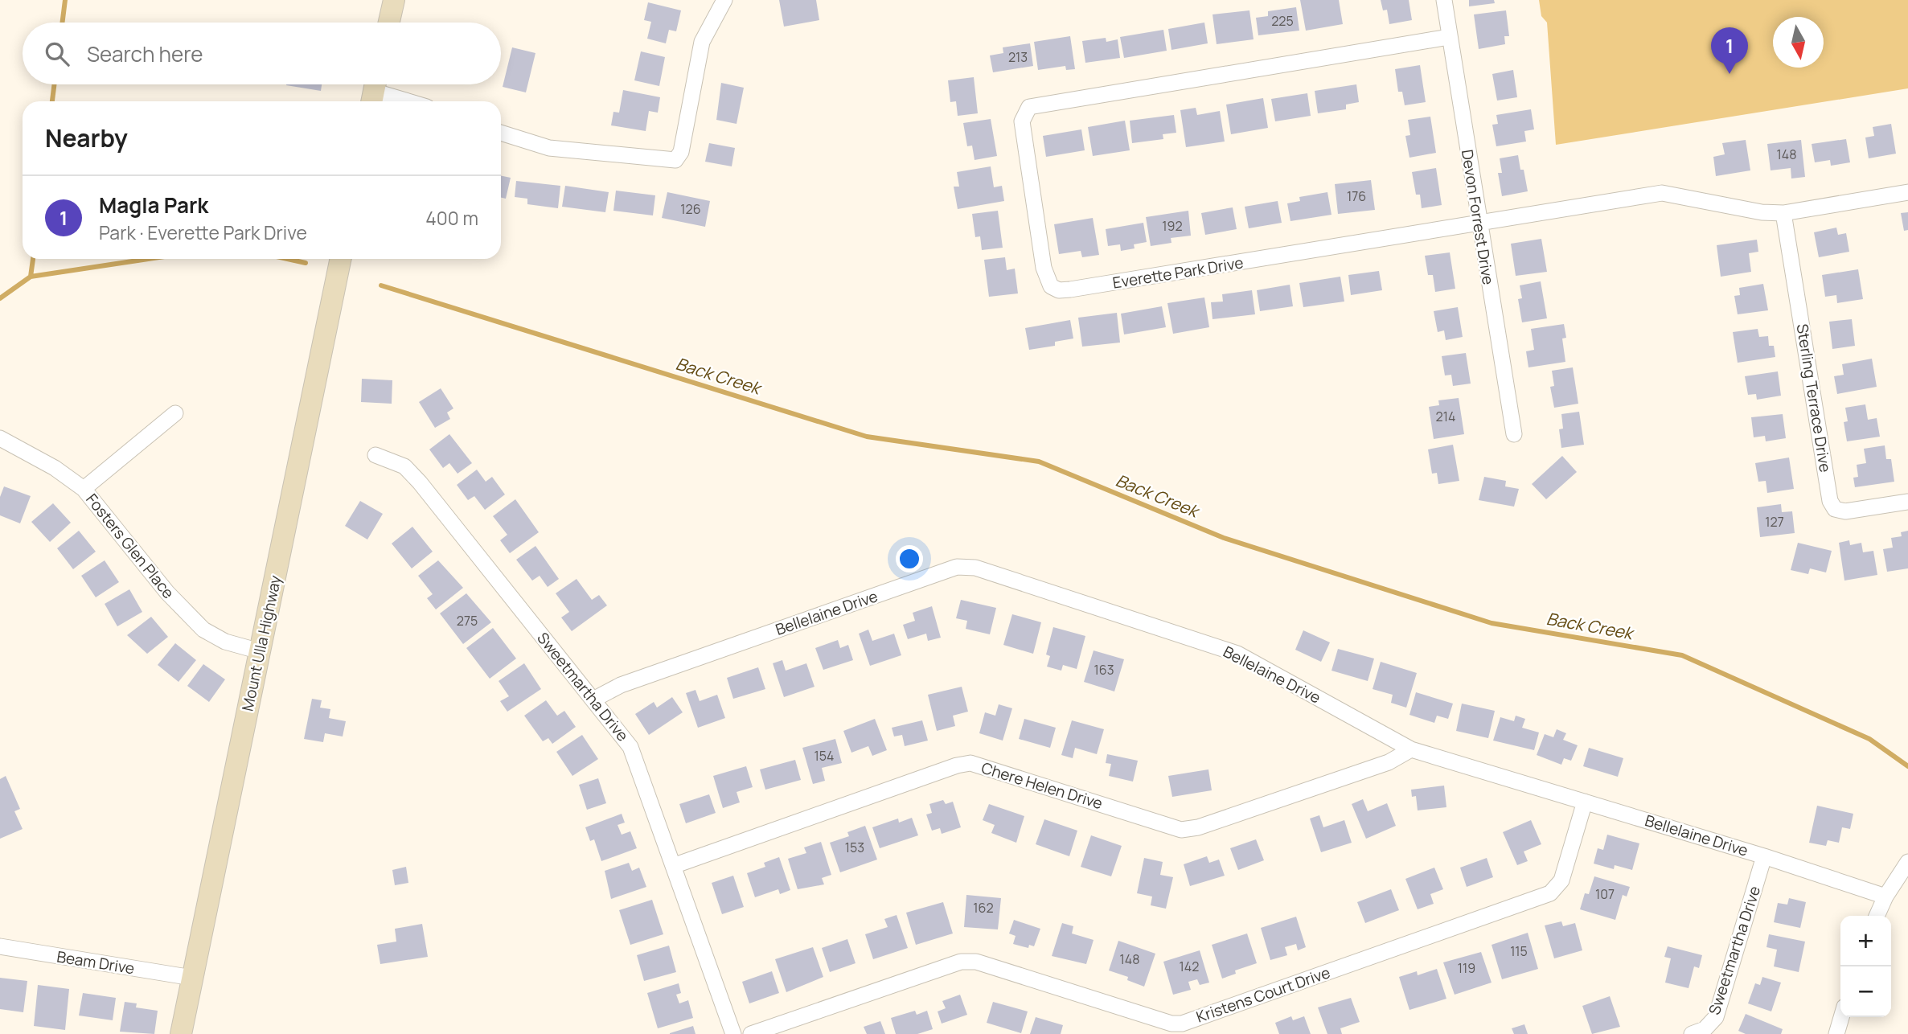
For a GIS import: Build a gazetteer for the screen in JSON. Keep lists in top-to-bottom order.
{
  "streets": {
    "main road": ["Mount Ulla Highway"],
    "street": [
      "Devon Forrest Drive",
      "Everette Park Drive",
      "Sterling Terrace Drive",
      "Fosters Glen Place",
      "Bellelaine Drive",
      "Sweetmartha Drive",
      "Chere Helen Drive",
      "Beam Drive",
      "Kristens Court Drive"
    ]
  },
  "crossings": [
    ["Devon Forrest Drive", "Everette Park Drive"],
    ["Everette Park Drive", "Sterling Terrace Drive"],
    ["Fosters Glen Place", "Mount Ulla Highway"],
    ["Bellelaine Drive", "Sweetmartha Drive"],
    ["Bellelaine Drive", "Chere Helen Drive"],
    ["Bellelaine Drive", "Kristens Court Drive"],
    ["Mount Ulla Highway", "Beam Drive"],
    ["Sweetmartha Drive", "Chere Helen Drive"]
  ],
  "water": ["Back Creek"],
  "house_numbers": [
    "225",
    "213",
    "148",
    "176",
    "126",
    "192",
    "214",
    "127",
    "275",
    "163",
    "154",
    "153",
    "107",
    "162",
    "115",
    "148",
    "142",
    "119"
  ],
  "north": "bottom",
  "page": {
    "search": "Search here",
    "pins": "1",
    "heading": "Nearby",
    "list": [
      {
        "mark": "1",
        "name": "Magla Park",
        "note": "Park · Everette Park Drive",
        "value": "400 m"
      }
    ],
    "map_buttons": ["+", "−"]
  }
}
